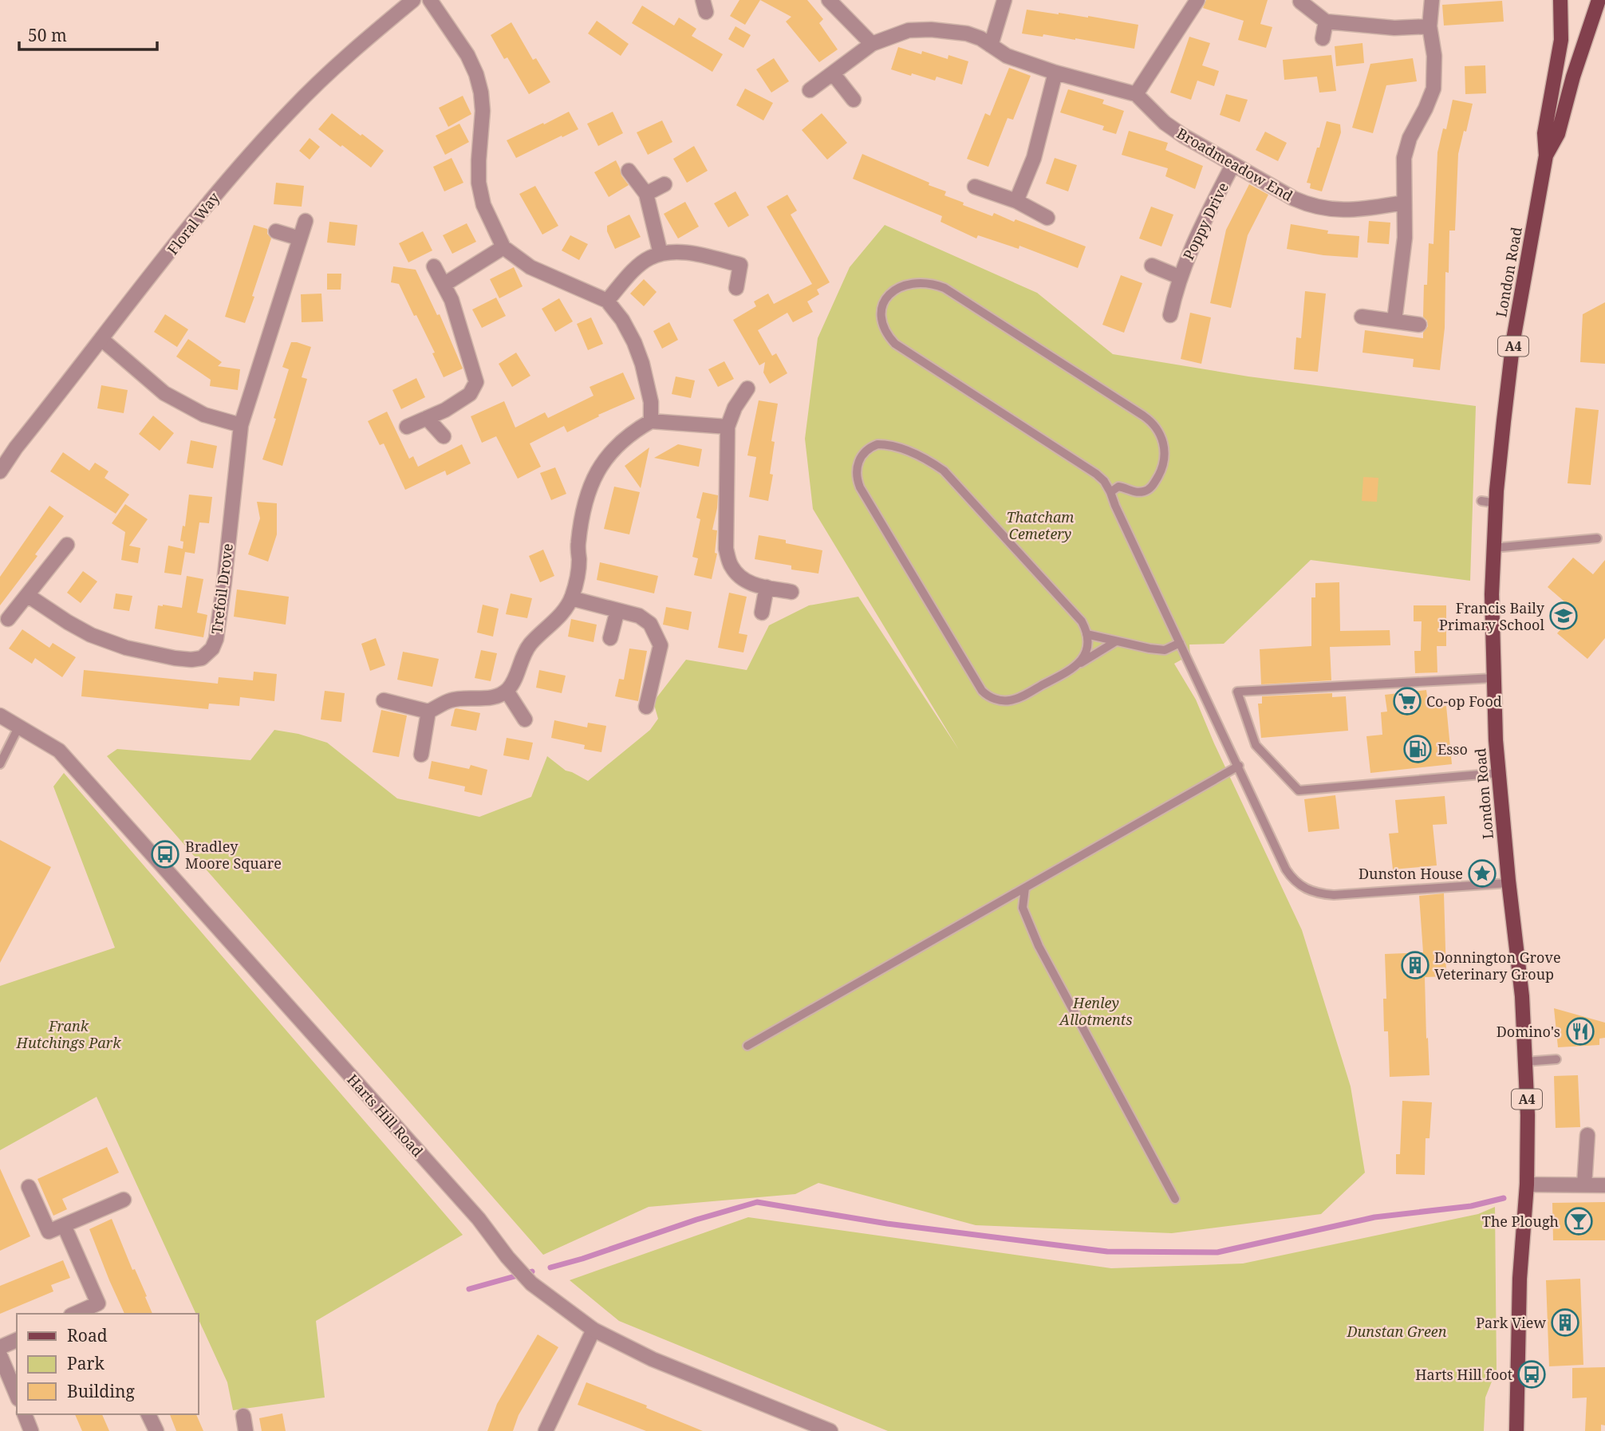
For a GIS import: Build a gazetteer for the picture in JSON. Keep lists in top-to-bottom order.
{
  "streets": {
    "main road": ["London Road", "A4"],
    "street": [
      "Broadmeadow End",
      "Poppy Drive",
      "Floral Way",
      "Trefoil Drove",
      "Harts Hill Road"
    ]
  },
  "crossings": [
    ["Broadmeadow End", "Poppy Drive"]
  ],
  "parks": [
    "Thatcham Cemetery",
    "Henley Allotments",
    "Frank Hutchings Park",
    "Dunstan Green"
  ],
  "places": {
    "school or university": ["Francis Baily Primary School"],
    "supermarket": ["Co-op Food"],
    "fuel station": ["Esso"],
    "bus stop": ["Bradley Moore Square", "Harts Hill foot"],
    "place": ["Dunston House"],
    "building": ["Donnington Grove Veterinary Group", "Park View"],
    "restaurant": ["Domino's"],
    "bar": ["The Plough"]
  },
  "legend": ["Road", "Park", "Building"],
  "scale_bar": "50 m"
}
